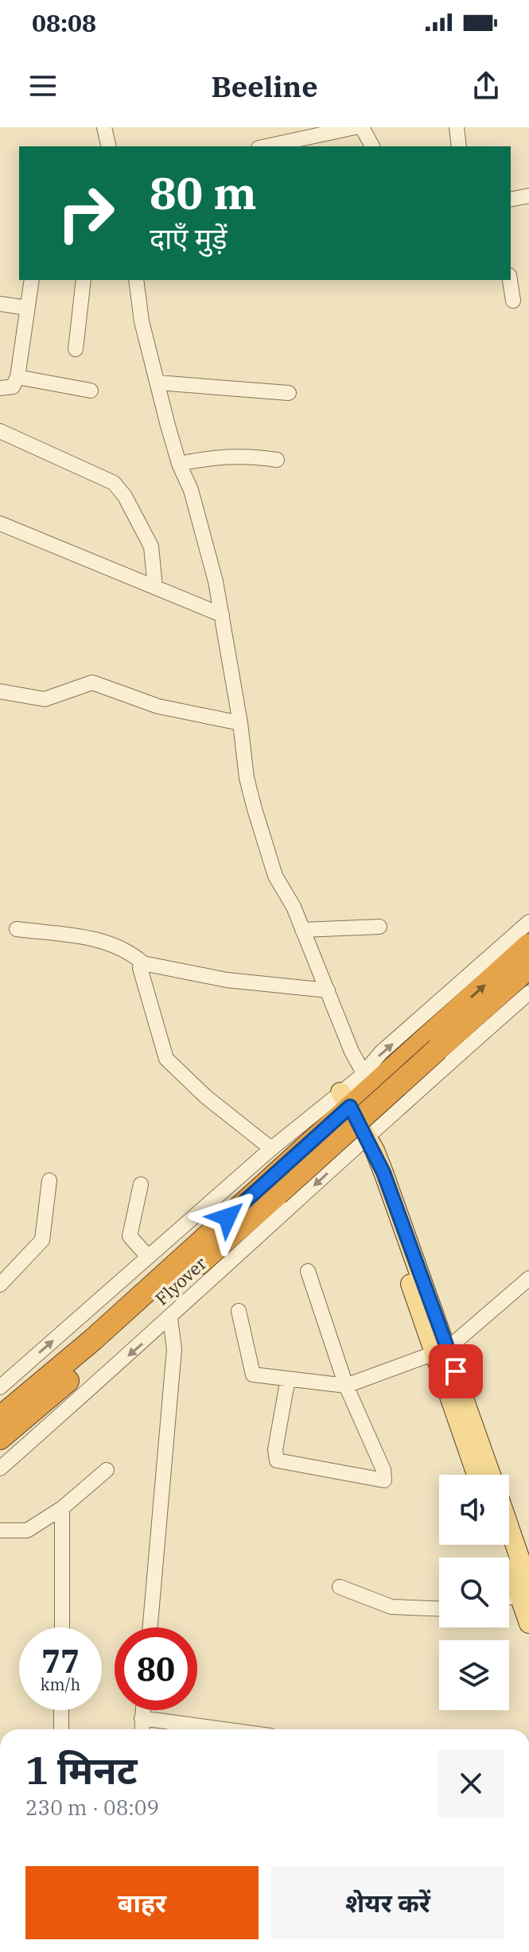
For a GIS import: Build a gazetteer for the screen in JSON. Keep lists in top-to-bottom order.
{
  "streets": {
    "highway": ["Flyover"]
  },
  "page": {
    "status": "08:08",
    "header": "Beeline",
    "turn": ["80 m", "दाएँ मुड़ें"],
    "speed": "77 km/h",
    "limit": "80",
    "heading": ["1 मिनट", "230 m · 08:09"],
    "buttons": ["बाहर", "शेयर करें"]
  }
}
